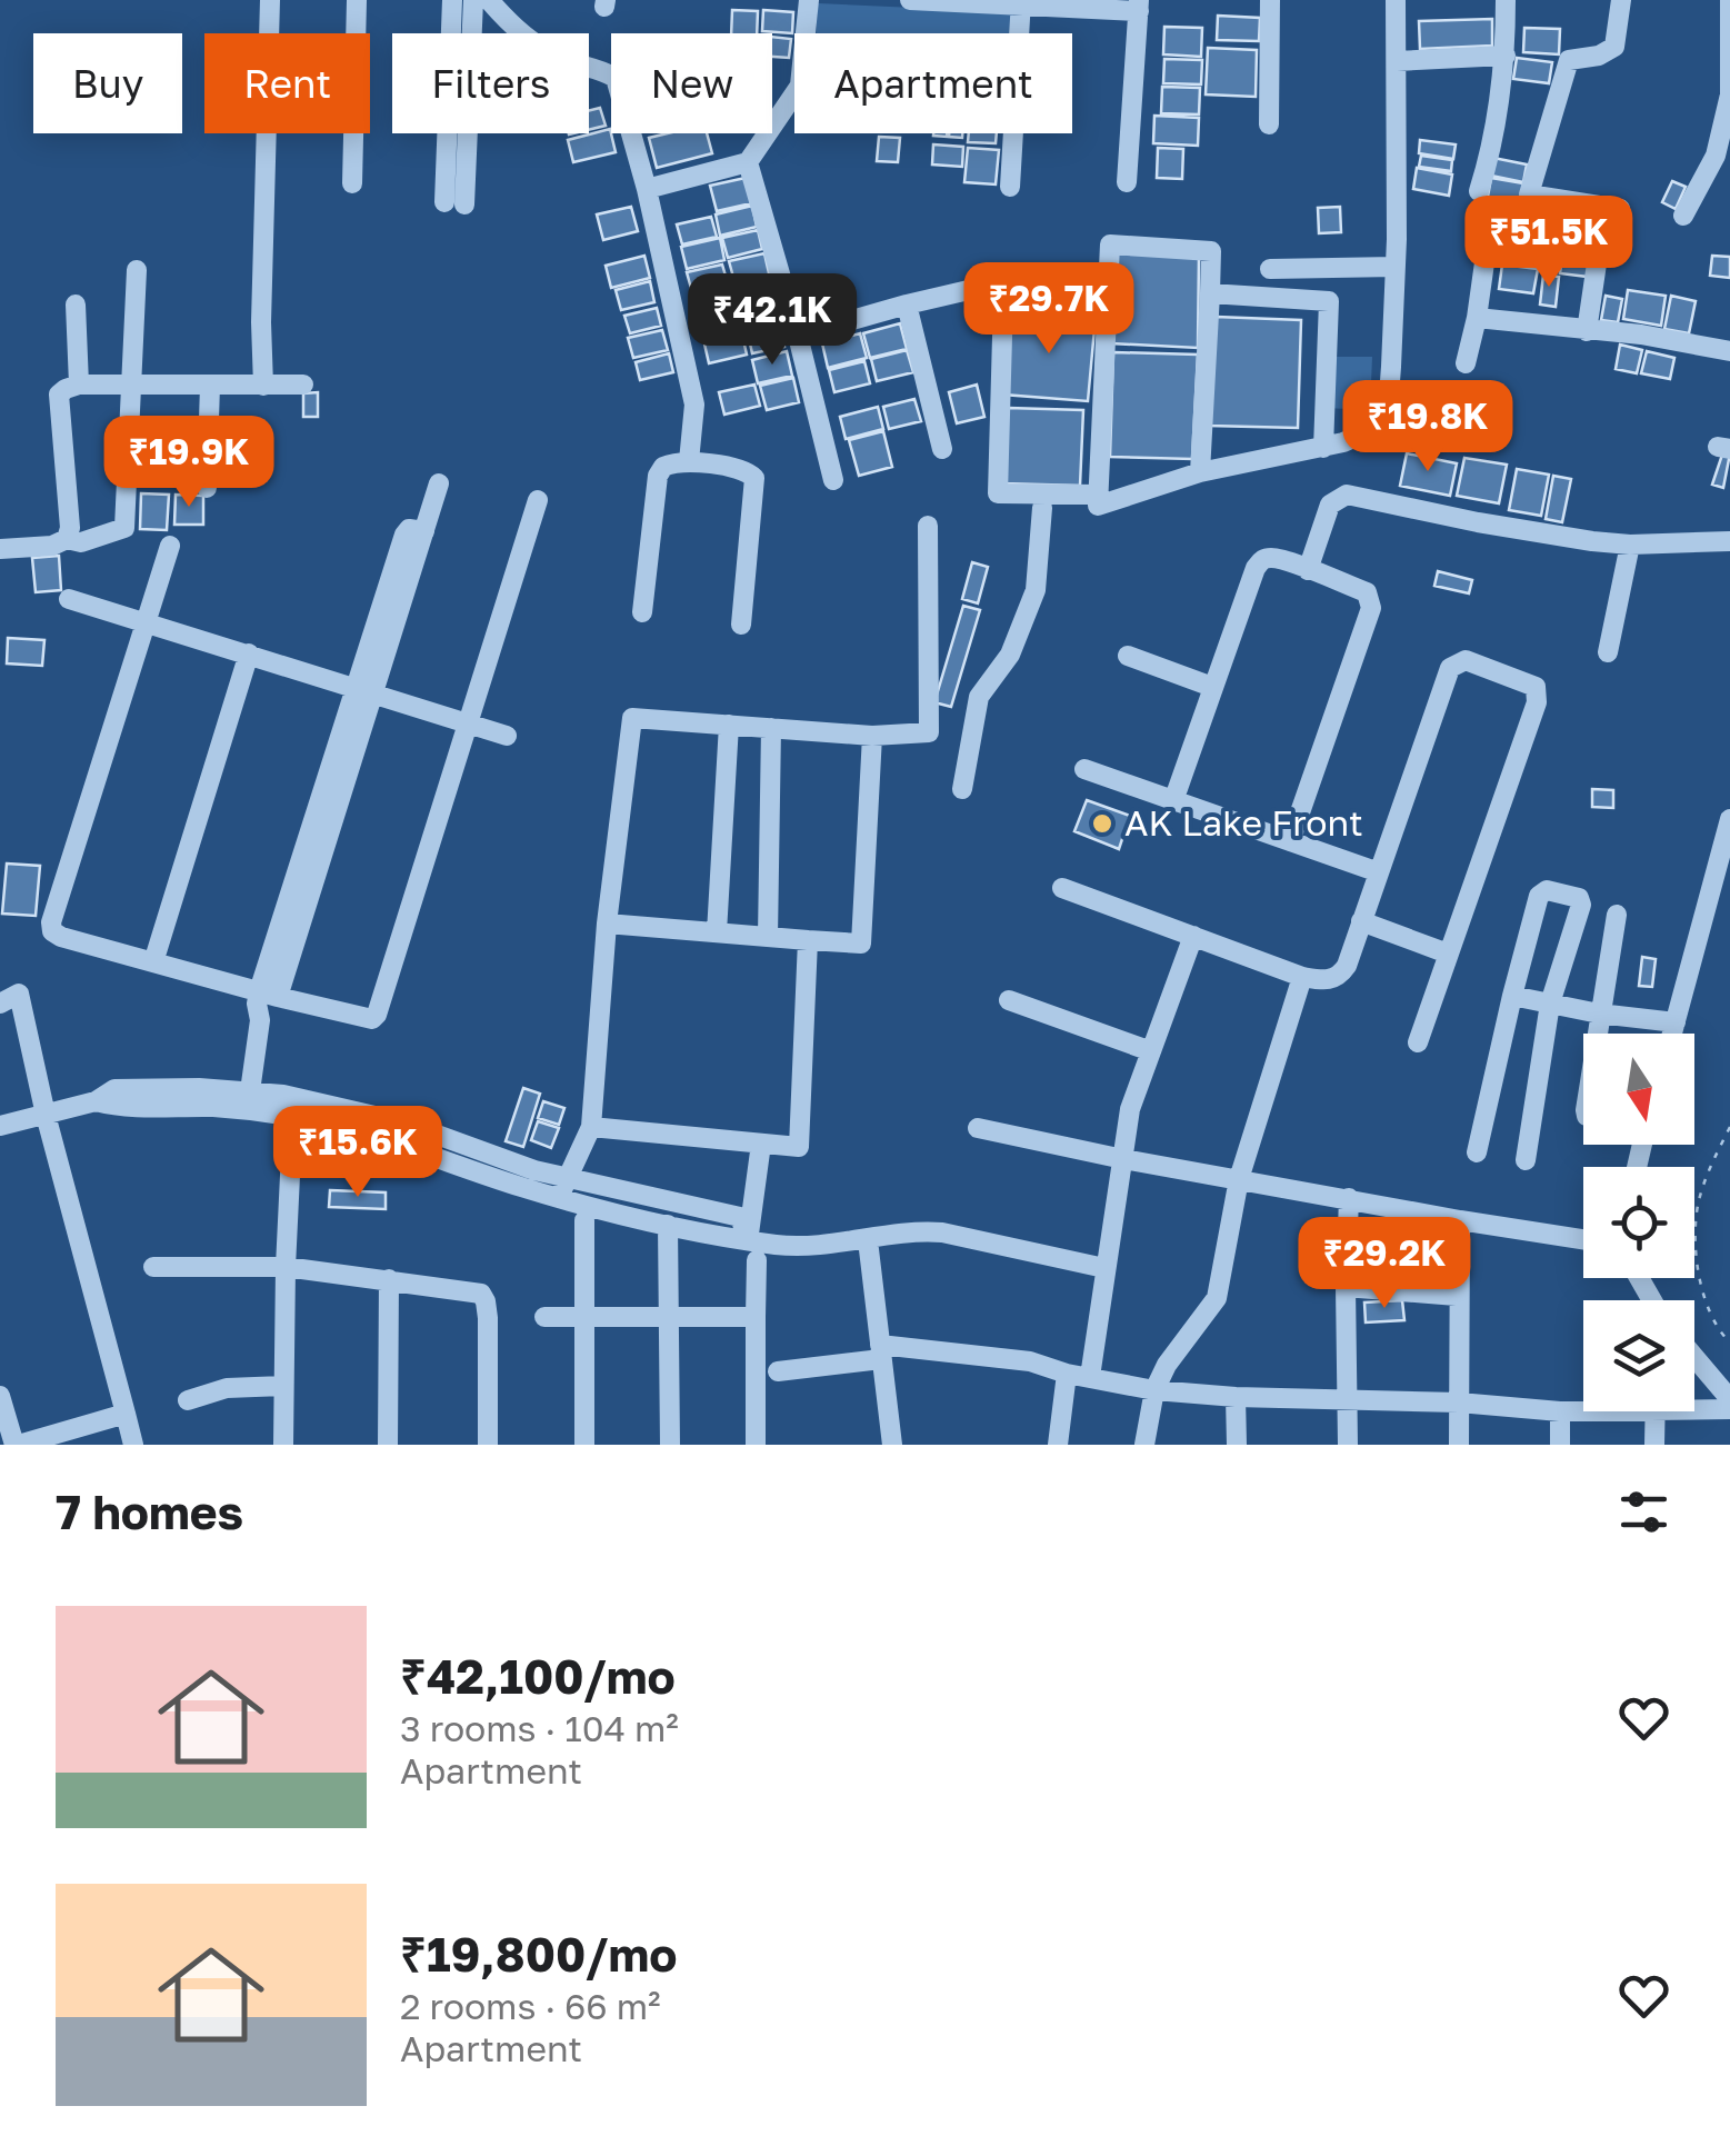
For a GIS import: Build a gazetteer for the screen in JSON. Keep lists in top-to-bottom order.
{
  "places": ["AK Lake Front"],
  "north": "bottom",
  "page": {
    "chip": [
      "Buy",
      "Rent",
      "Filters",
      "New",
      "Apartment"
    ],
    "price": [
      "₹51.5K",
      "₹29.7K",
      "₹42.1K",
      "₹19.8K",
      "₹19.9K",
      "₹15.6K",
      "₹29.2K"
    ],
    "heading": "7 homes",
    "list": [
      {
        "name": "₹42,100/mo",
        "note": "3 rooms · 104 m² · Apartment"
      },
      {
        "name": "₹19,800/mo",
        "note": "2 rooms · 66 m² · Apartment"
      }
    ]
  }
}
